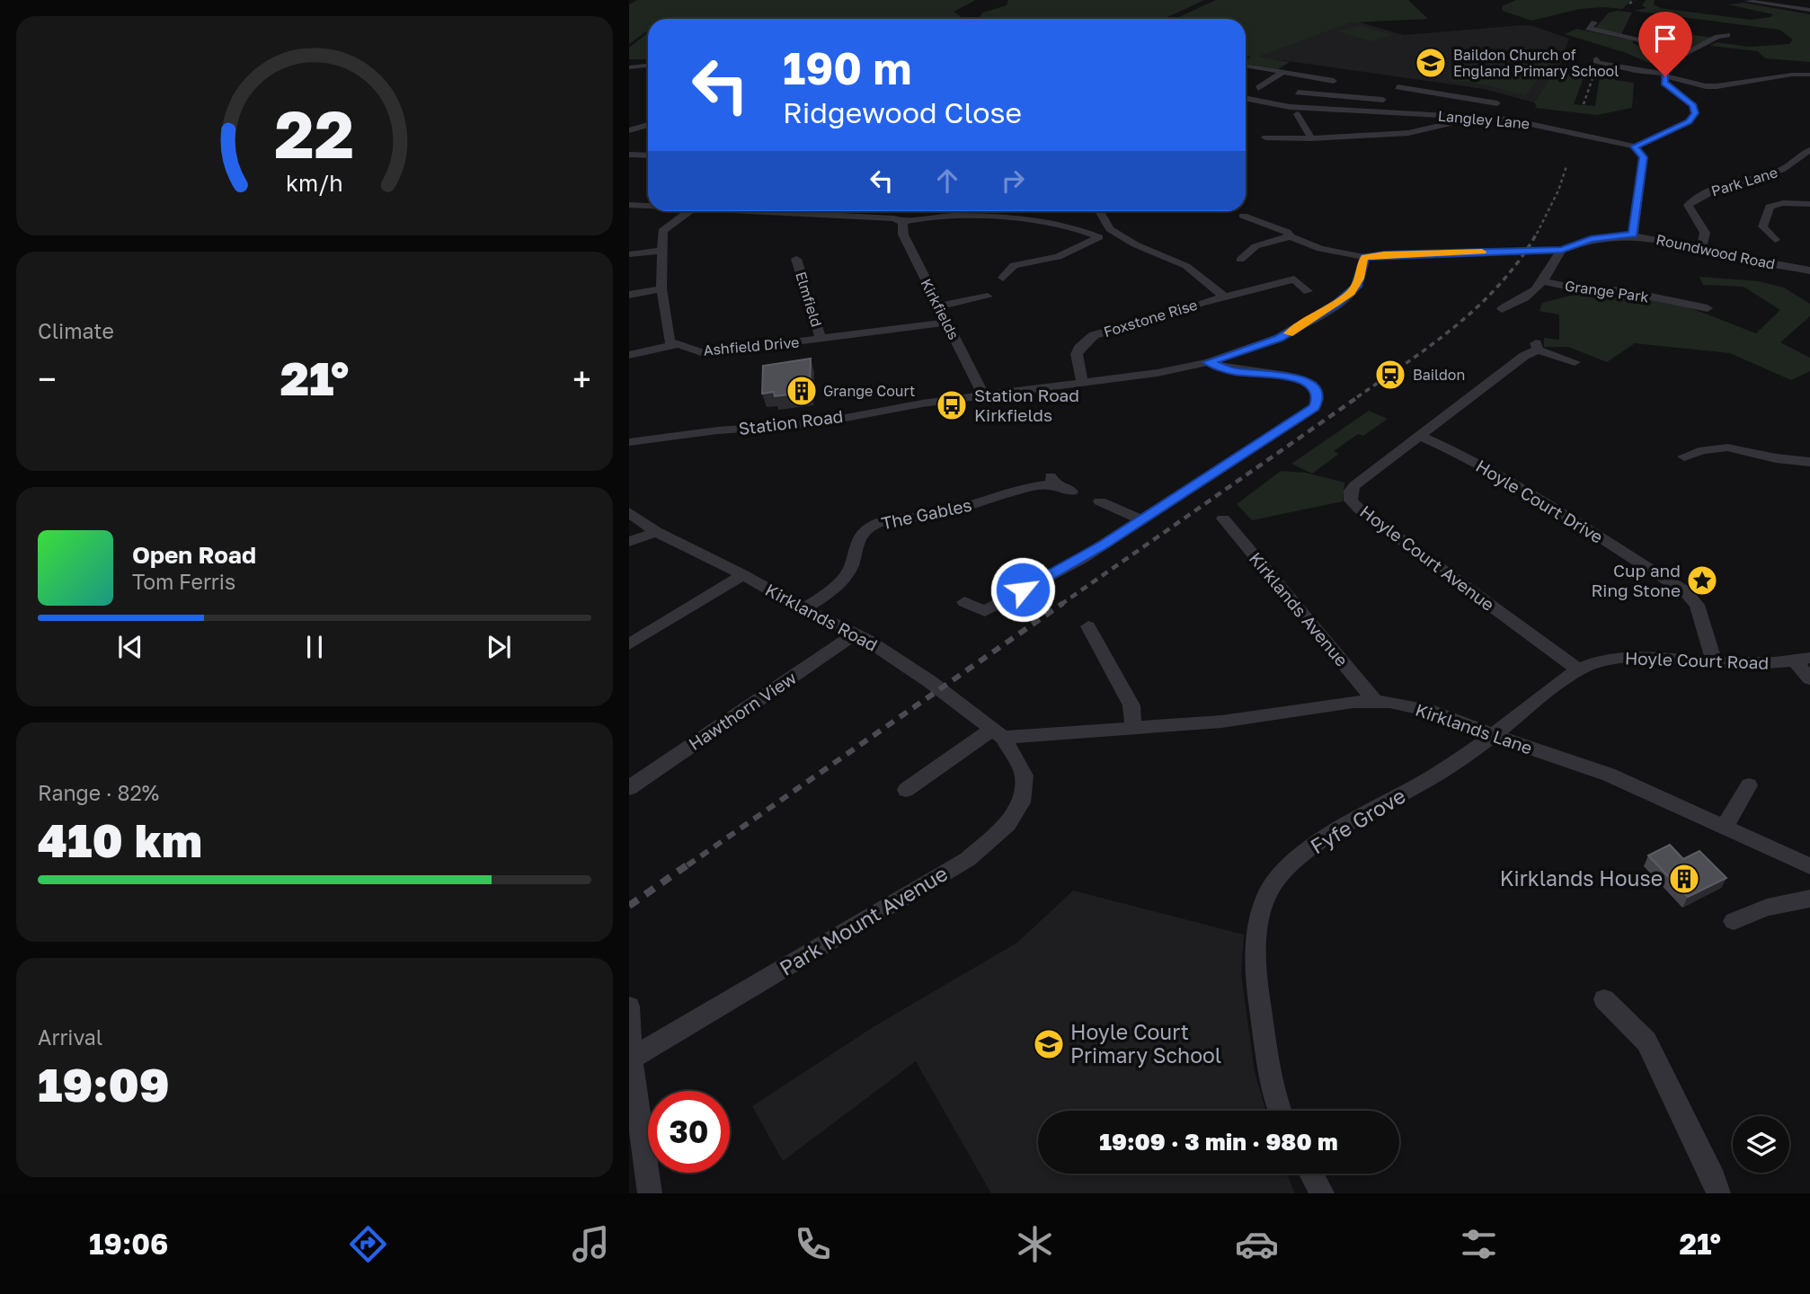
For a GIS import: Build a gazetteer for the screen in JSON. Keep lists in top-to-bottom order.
{
  "streets": {
    "street": [
      "Langley Lane",
      "Park Lane",
      "Roundwood Road",
      "Grange Park",
      "Elmfield",
      "Kirkfields",
      "Foxstone Rise",
      "Ashfield Drive",
      "Station Road",
      "Hoyle Court Drive",
      "The Gables",
      "Hoyle Court Avenue",
      "Kirklands Avenue",
      "Kirklands Road",
      "Hoyle Court Road",
      "Hawthorn View",
      "Kirklands Lane",
      "Fyfe Grove",
      "Park Mount Avenue"
    ]
  },
  "crossings": [
    ["Park Lane", "Roundwood Road"],
    ["Roundwood Road", "Grange Park"],
    ["Roundwood Road", "Station Road"],
    ["Elmfield", "Ashfield Drive"],
    ["Kirkfields", "Ashfield Drive"],
    ["Kirkfields", "Station Road"],
    ["Foxstone Rise", "Station Road"],
    ["Hoyle Court Drive", "Hoyle Court Avenue"],
    ["Hoyle Court Drive", "Hoyle Court Road"],
    ["The Gables", "Kirklands Road"],
    ["Hoyle Court Avenue", "Hoyle Court Road"],
    ["Kirklands Avenue", "Kirklands Lane"],
    ["Kirklands Road", "Hawthorn View"],
    ["Kirklands Road", "Kirklands Lane"],
    ["Kirklands Road", "Park Mount Avenue"],
    ["Hoyle Court Road", "Kirklands Lane"],
    ["Hoyle Court Road", "Fyfe Grove"],
    ["Kirklands Lane", "Fyfe Grove"],
    ["Kirklands Lane", "Park Mount Avenue"]
  ],
  "places": {
    "school or university": ["Baildon Church of England Primary School", "Hoyle Court Primary School"],
    "station": ["Baildon"],
    "building": ["Grange Court", "Kirklands House"],
    "bus stop": ["Station Road Kirkfields"],
    "place": ["Cup and Ring Stone"]
  },
  "page": {
    "turn": ["190 m", "Ridgewood Close"],
    "tile": [
      "Climate",
      ["Range · 82%", "410 km"],
      ["Arrival", "19:09"]
    ],
    "heat": ["−", "21°", "+"],
    "song": ["Open Road", "Tom Ferris"],
    "limit": "30",
    "trip": "19:09 · 3 min · 980 m",
    "tabs": ["19:06", "21°"],
    "gauge": ["22", "km/h"]
  }
}
